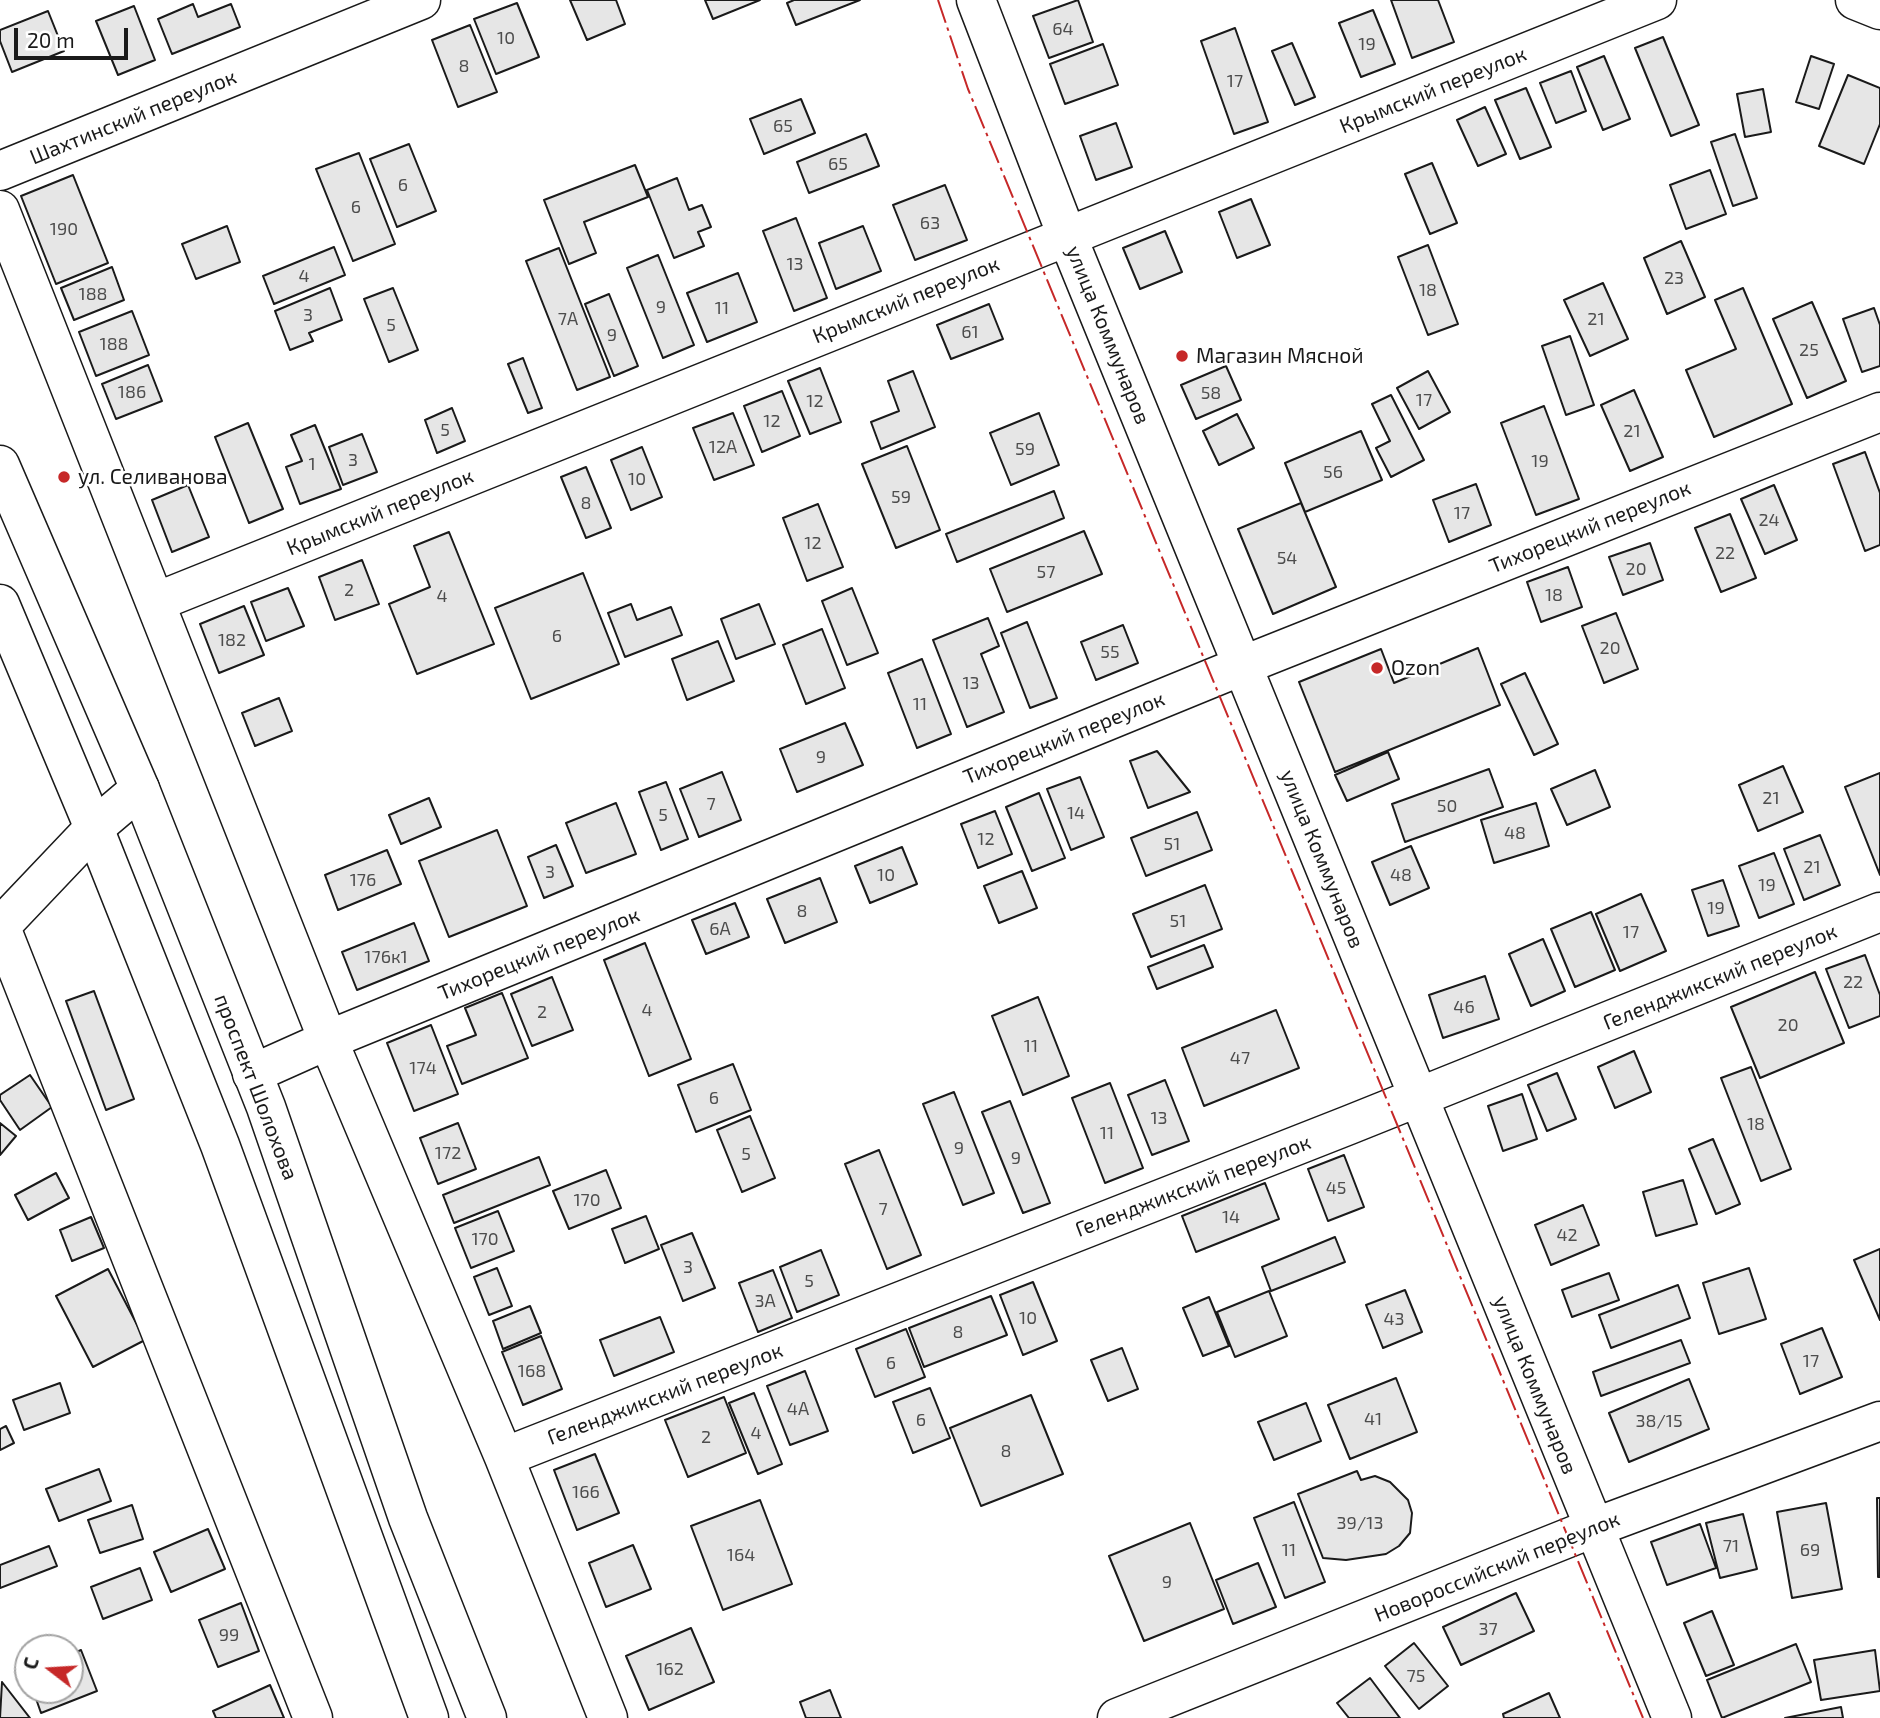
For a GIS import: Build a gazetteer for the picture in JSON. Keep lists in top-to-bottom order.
{
  "streets": {
    "street": [
      "Крымский переулок",
      "Шахтинский переулок",
      "улица Коммунаров",
      "Тихорецкий переулок",
      "Геленджикский переулок",
      "проспект Шолохова",
      "Новороссийский переулок"
    ]
  },
  "crossings": [
    ["Крымский переулок", "улица Коммунаров"],
    ["улица Коммунаров", "Тихорецкий переулок"],
    ["улица Коммунаров", "Геленджикский переулок"],
    ["улица Коммунаров", "Новороссийский переулок"],
    ["Тихорецкий переулок", "проспект Шолохова"]
  ],
  "places": ["Магазин Мясной", "ул. Селиванова", "Ozon"],
  "house_numbers": [
    "64",
    "10",
    "19",
    "8",
    "17",
    "65",
    "65",
    "6",
    "6",
    "63",
    "190",
    "13",
    "4",
    "23",
    "18",
    "188",
    "9",
    "11",
    "3",
    "7А",
    "21",
    "5",
    "61",
    "9",
    "188",
    "25",
    "186",
    "58",
    "17",
    "12",
    "12",
    "5",
    "21",
    "12А",
    "59",
    "3",
    "19",
    "1",
    "56",
    "10",
    "59",
    "8",
    "17",
    "24",
    "12",
    "22",
    "54",
    "20",
    "57",
    "2",
    "18",
    "4",
    "6",
    "182",
    "20",
    "55",
    "13",
    "11",
    "9",
    "21",
    "7",
    "50",
    "14",
    "5",
    "48",
    "12",
    "51",
    "21",
    "3",
    "10",
    "48",
    "176",
    "19",
    "19",
    "8",
    "51",
    "6А",
    "17",
    "176к1",
    "22",
    "46",
    "4",
    "2",
    "20",
    "11",
    "47",
    "174",
    "6",
    "13",
    "18",
    "11",
    "9",
    "172",
    "5",
    "9",
    "45",
    "170",
    "7",
    "14",
    "42",
    "170",
    "3",
    "5",
    "3А",
    "10",
    "43",
    "8",
    "17",
    "6",
    "168",
    "4А",
    "41",
    "6",
    "38/15",
    "4",
    "2",
    "8",
    "166",
    "39/13",
    "71",
    "11",
    "69",
    "164",
    "9",
    "37",
    "99",
    "162",
    "75"
  ],
  "scale_bar": "20 m",
  "north": "left"
}
